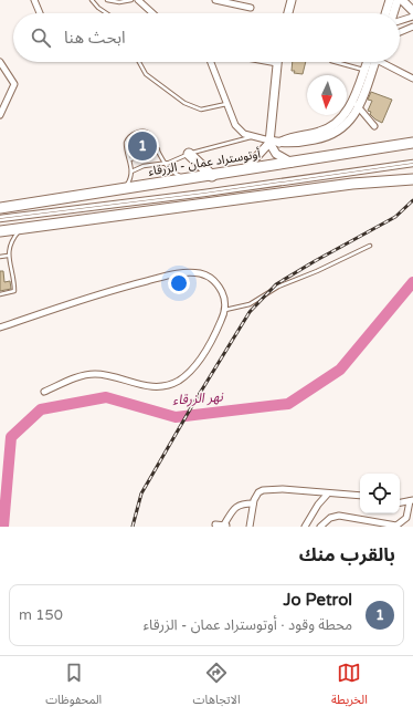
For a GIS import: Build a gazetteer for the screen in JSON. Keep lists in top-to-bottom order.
{
  "streets": {
    "highway": ["أوتوستراد عمان - الزرقاء"]
  },
  "water": ["نهر الزرقاء"],
  "north": "bottom",
  "page": {
    "search": "ابحث هنا",
    "pins": "1",
    "heading": "بالقرب منك",
    "list": [
      {
        "mark": "1",
        "name": "Jo Petrol",
        "note": "محطة وقود · أوتوستراد عمان - الزرقاء",
        "value": "150 m"
      }
    ],
    "nav": ["الخريطة", "الاتجاهات", "المحفوظات"]
  }
}
